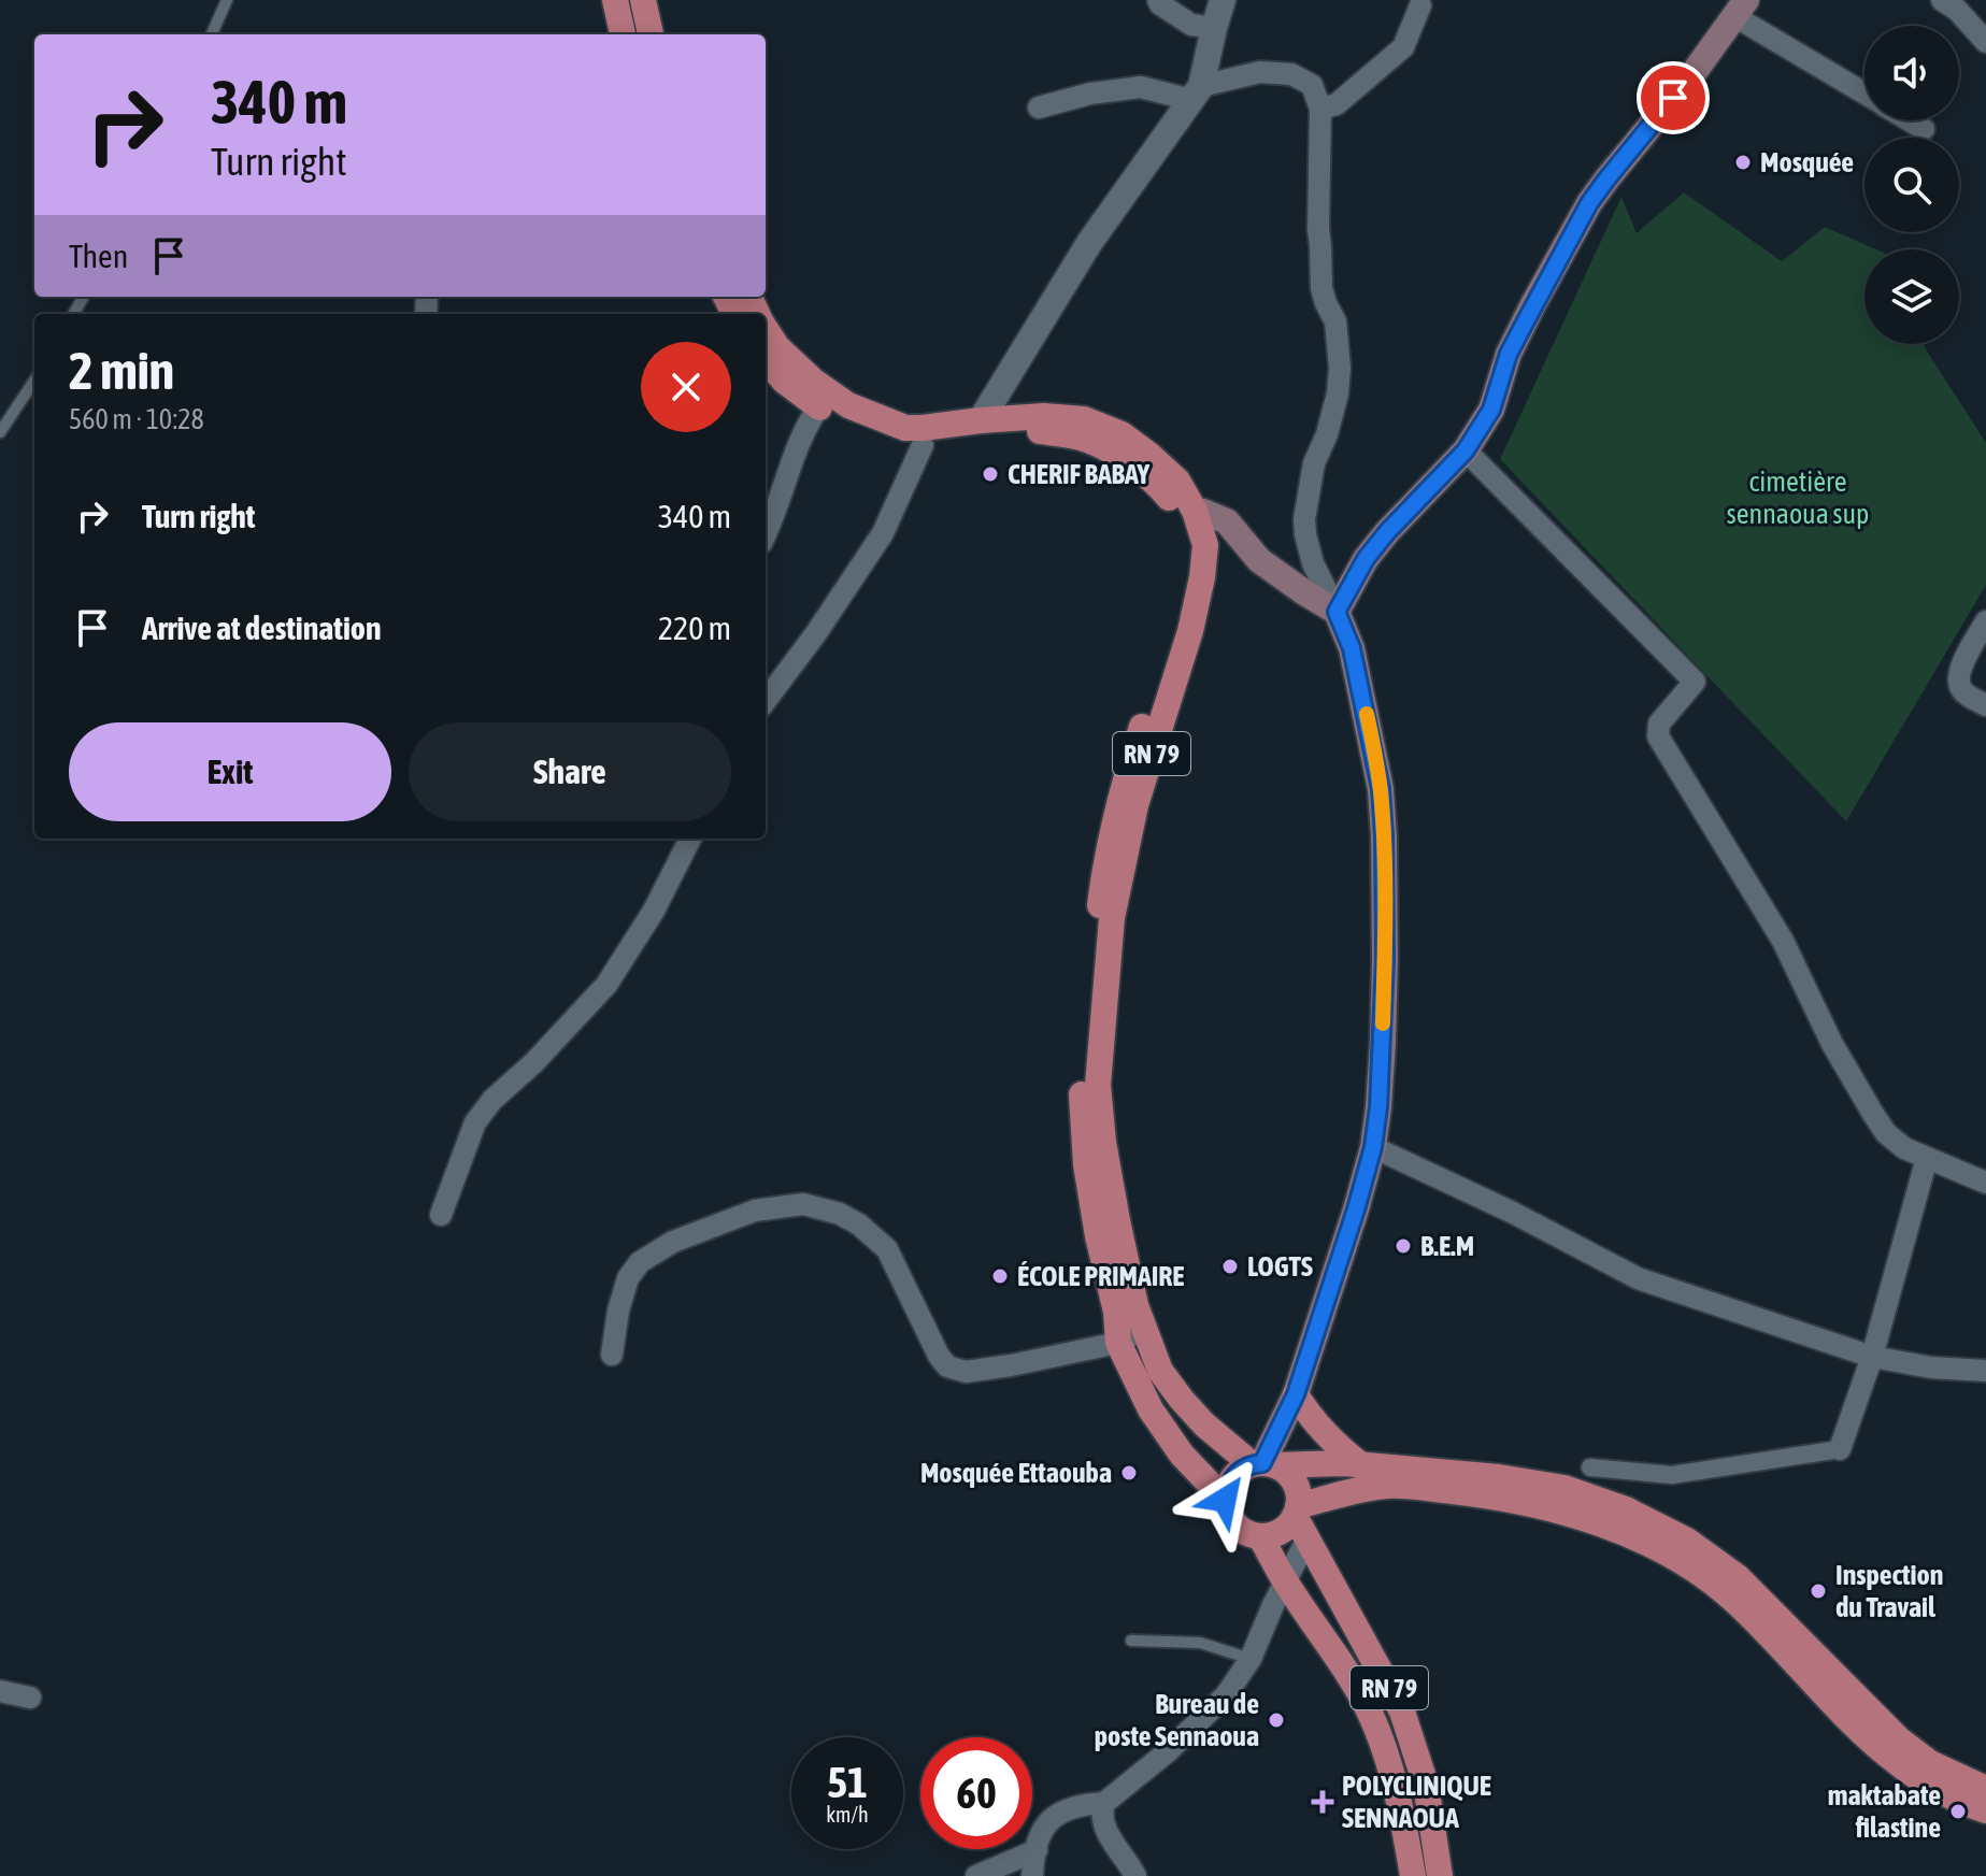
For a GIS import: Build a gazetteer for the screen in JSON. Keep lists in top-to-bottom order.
{
  "streets": {
    "main road": ["RN 79"]
  },
  "parks": ["cimetière sennaoua sup"],
  "places": {
    "other": [
      "Mosquée",
      "CHERIF BABAY",
      "B.E.M",
      "LOGTS",
      "ÉCOLE PRIMAIRE",
      "Mosquée Ettaouba",
      "Inspection du Travail",
      "Bureau de poste Sennaoua",
      "maktabate filastine"
    ],
    "health": ["POLYCLINIQUE SENNAOUA"]
  },
  "page": {
    "turn": ["340 m", "Turn right"],
    "then": "Then",
    "heading": ["2 min", "560 m · 10:28"],
    "list": [
      {
        "name": "Turn right",
        "value": "340 m"
      },
      {
        "name": "Arrive at destination",
        "value": "220 m"
      }
    ],
    "buttons": ["Exit", "Share"],
    "speed": "51 km/h",
    "limit": "60"
  }
}
